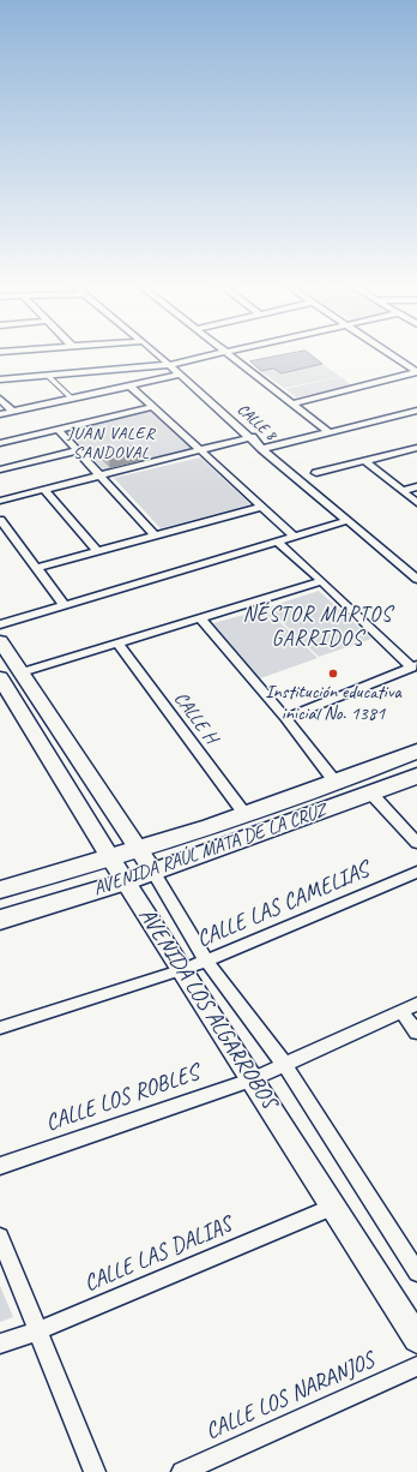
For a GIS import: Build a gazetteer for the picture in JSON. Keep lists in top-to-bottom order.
{
  "streets": {
    "main road": ["AVENIDA RAÚL MATA DE LA CRUZ"],
    "street": [
      "CALLE 8",
      "CALLE H",
      "CALLE LAS CAMELIAS",
      "AVENIDA LOS ALGARROBOS",
      "CALLE LOS ROBLES",
      "CALLE LAS DALIAS",
      "CALLE LOS NARANJOS"
    ]
  },
  "crossings": [
    ["CALLE H", "AVENIDA RAÚL MATA DE LA CRUZ"],
    ["AVENIDA RAÚL MATA DE LA CRUZ", "AVENIDA LOS ALGARROBOS"],
    ["CALLE LAS CAMELIAS", "AVENIDA LOS ALGARROBOS"],
    ["AVENIDA LOS ALGARROBOS", "CALLE LOS ROBLES"],
    ["AVENIDA LOS ALGARROBOS", "CALLE LAS DALIAS"]
  ],
  "districts": ["JUAN VALER SANDOVAL", "NÉSTOR MARTOS GARRIDOS"],
  "places": ["Institución educativa inicial No. 1381"]
}
